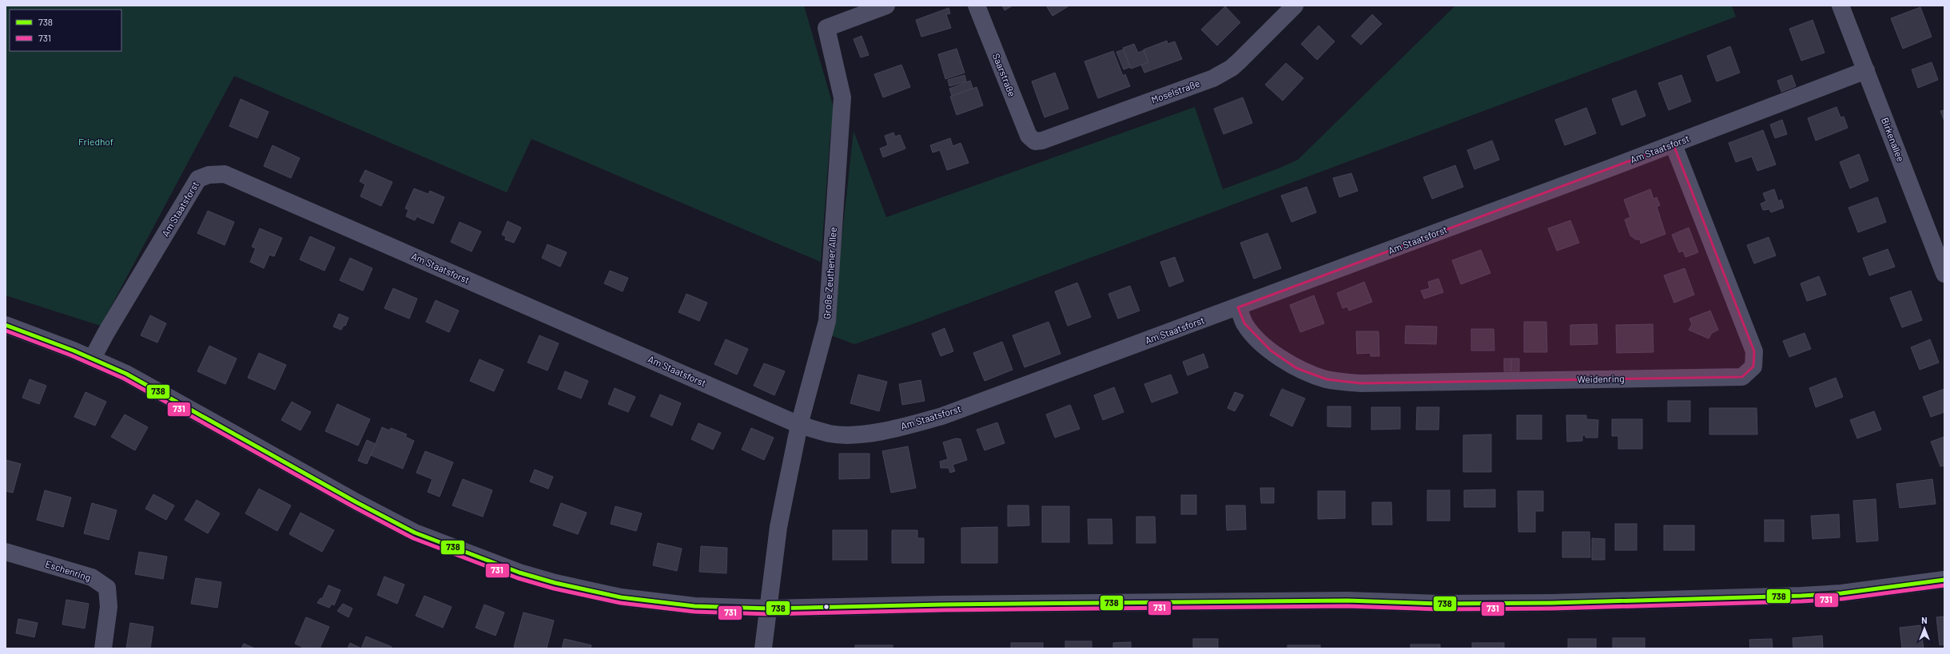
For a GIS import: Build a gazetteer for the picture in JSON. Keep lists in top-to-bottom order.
{
  "streets": {
    "street": [
      "Saarstraße",
      "Moselstraße",
      "Birkenallee",
      "Am Staatsforst",
      "Große Zeuthener Allee",
      "Weidenring",
      "Eschenring"
    ]
  },
  "crossings": [
    ["Saarstraße", "Moselstraße"],
    ["Birkenallee", "Am Staatsforst"],
    ["Am Staatsforst", "Große Zeuthener Allee"],
    ["Am Staatsforst", "Weidenring"]
  ],
  "parks": ["Friedhof"],
  "lines": ["transit line 738", "transit line 731"],
  "legend": ["738", "731"],
  "north": "top"
}
